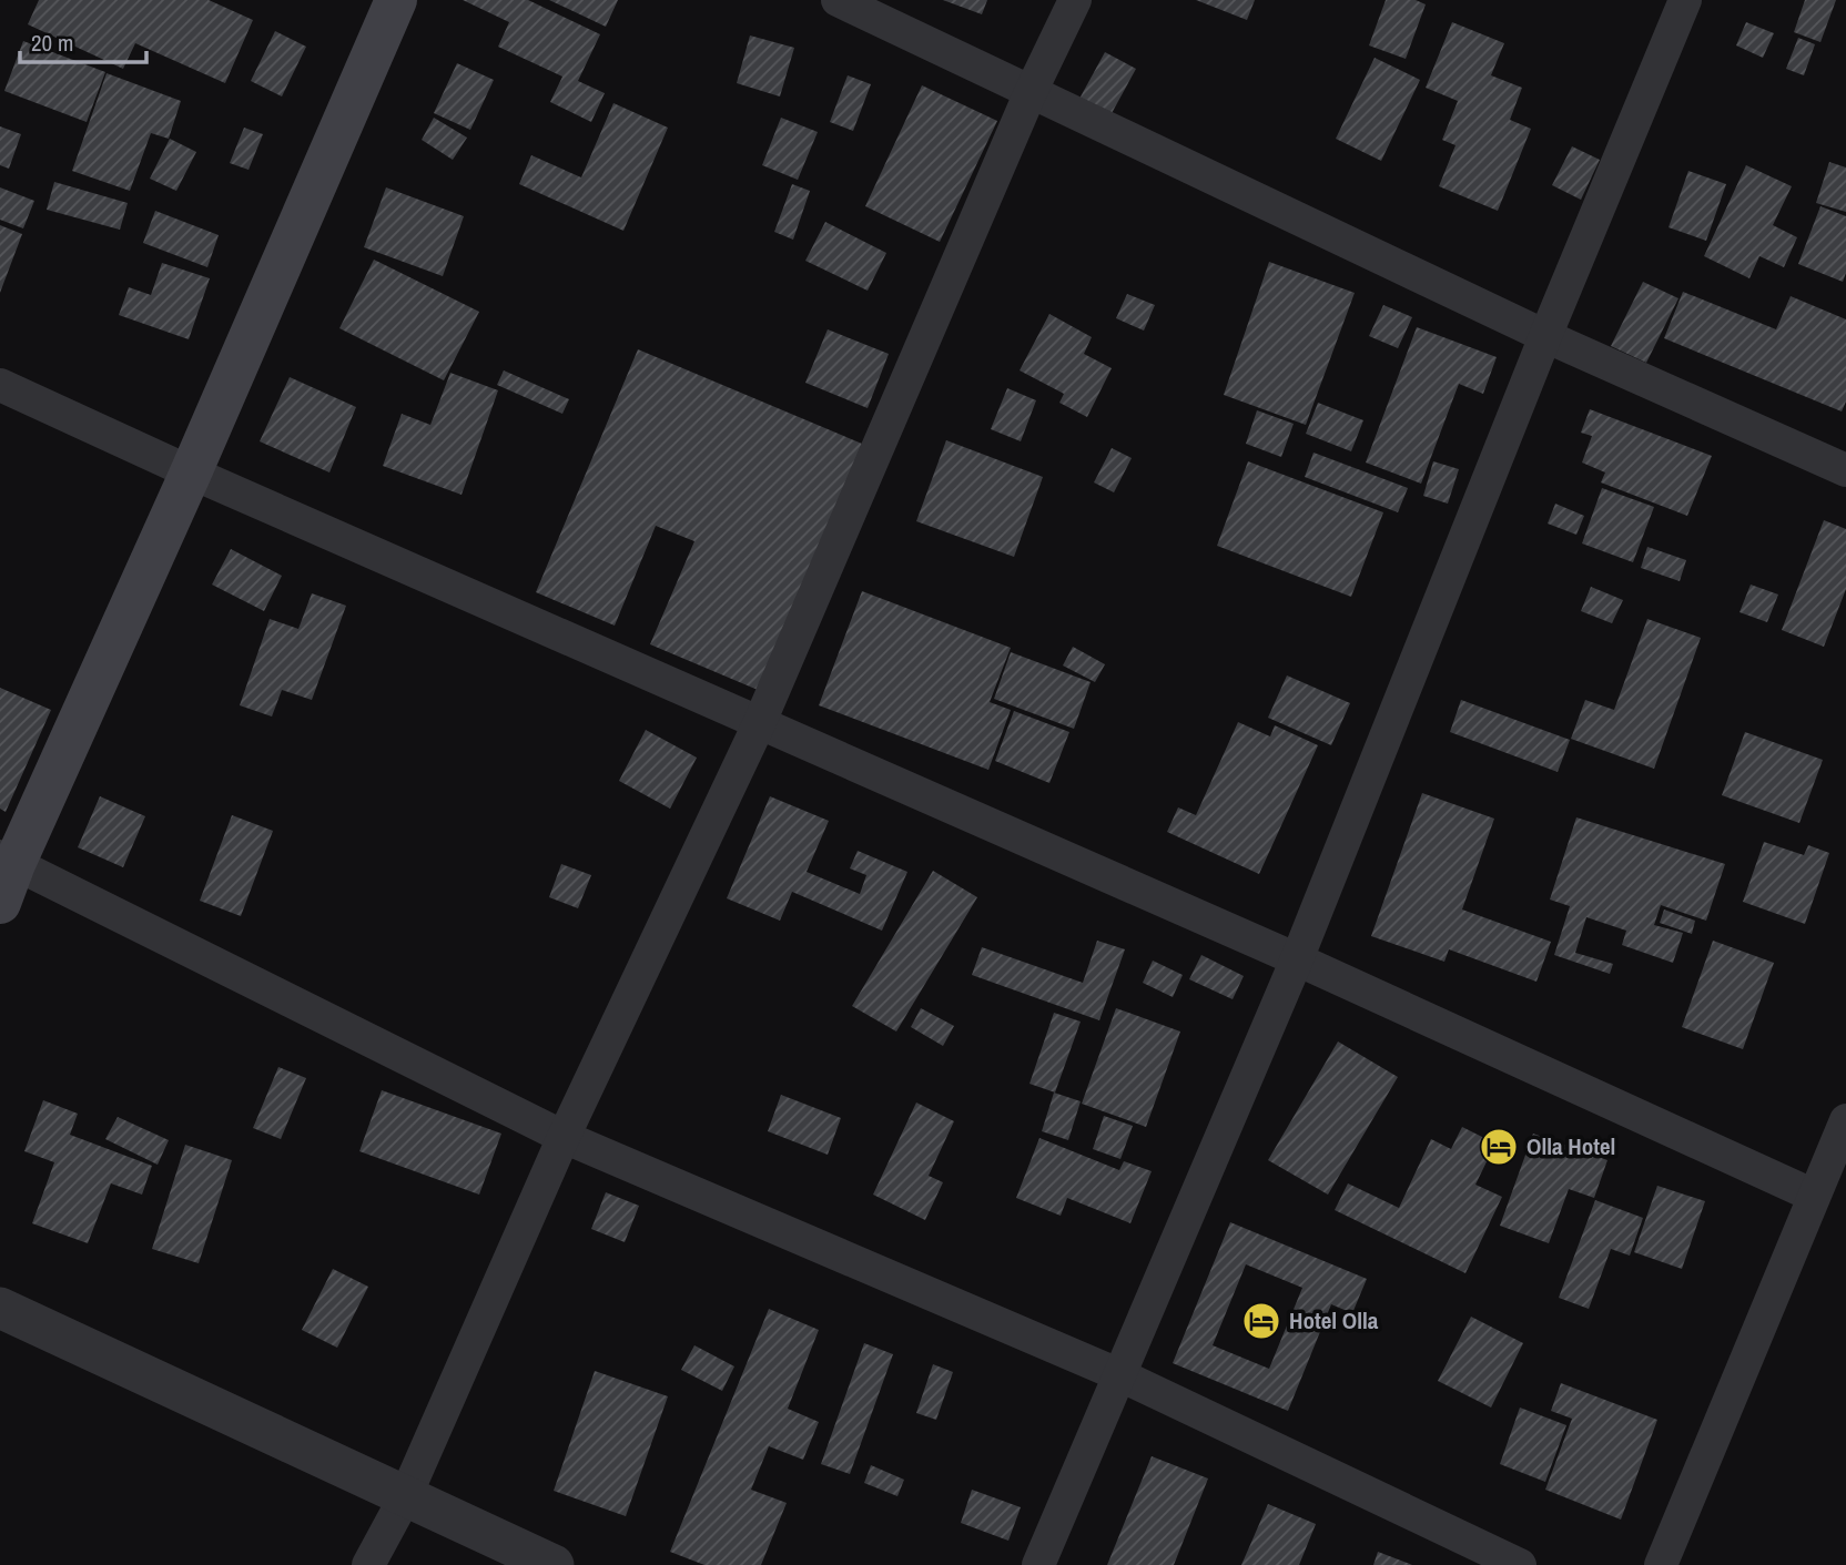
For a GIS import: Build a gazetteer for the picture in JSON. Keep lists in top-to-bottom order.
{
  "places": {
    "hotel": ["Olla Hotel", "Hotel Olla"]
  },
  "scale_bar": "20 m"
}
